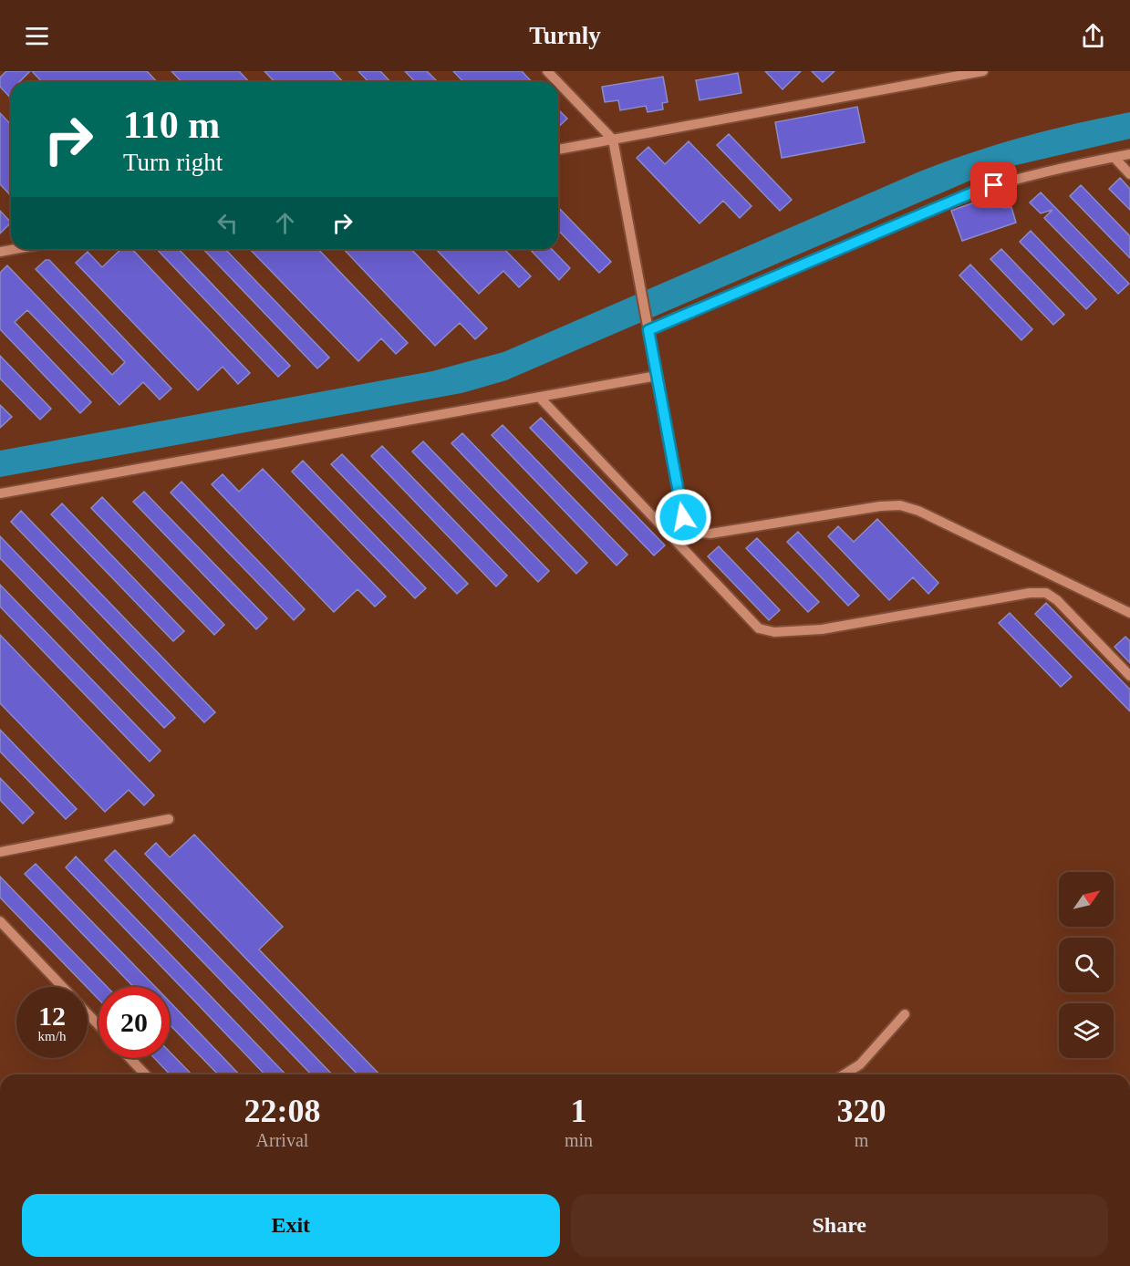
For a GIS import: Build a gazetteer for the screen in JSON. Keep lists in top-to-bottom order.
{
  "north": "top right",
  "page": {
    "header": "Turnly",
    "turn": ["110 m", "Turn right"],
    "speed": "12 km/h",
    "limit": "20",
    "eta": [
      "22:08",
      "Arrival",
      "1",
      "min",
      "320",
      "m"
    ],
    "buttons": ["Exit", "Share"]
  }
}
